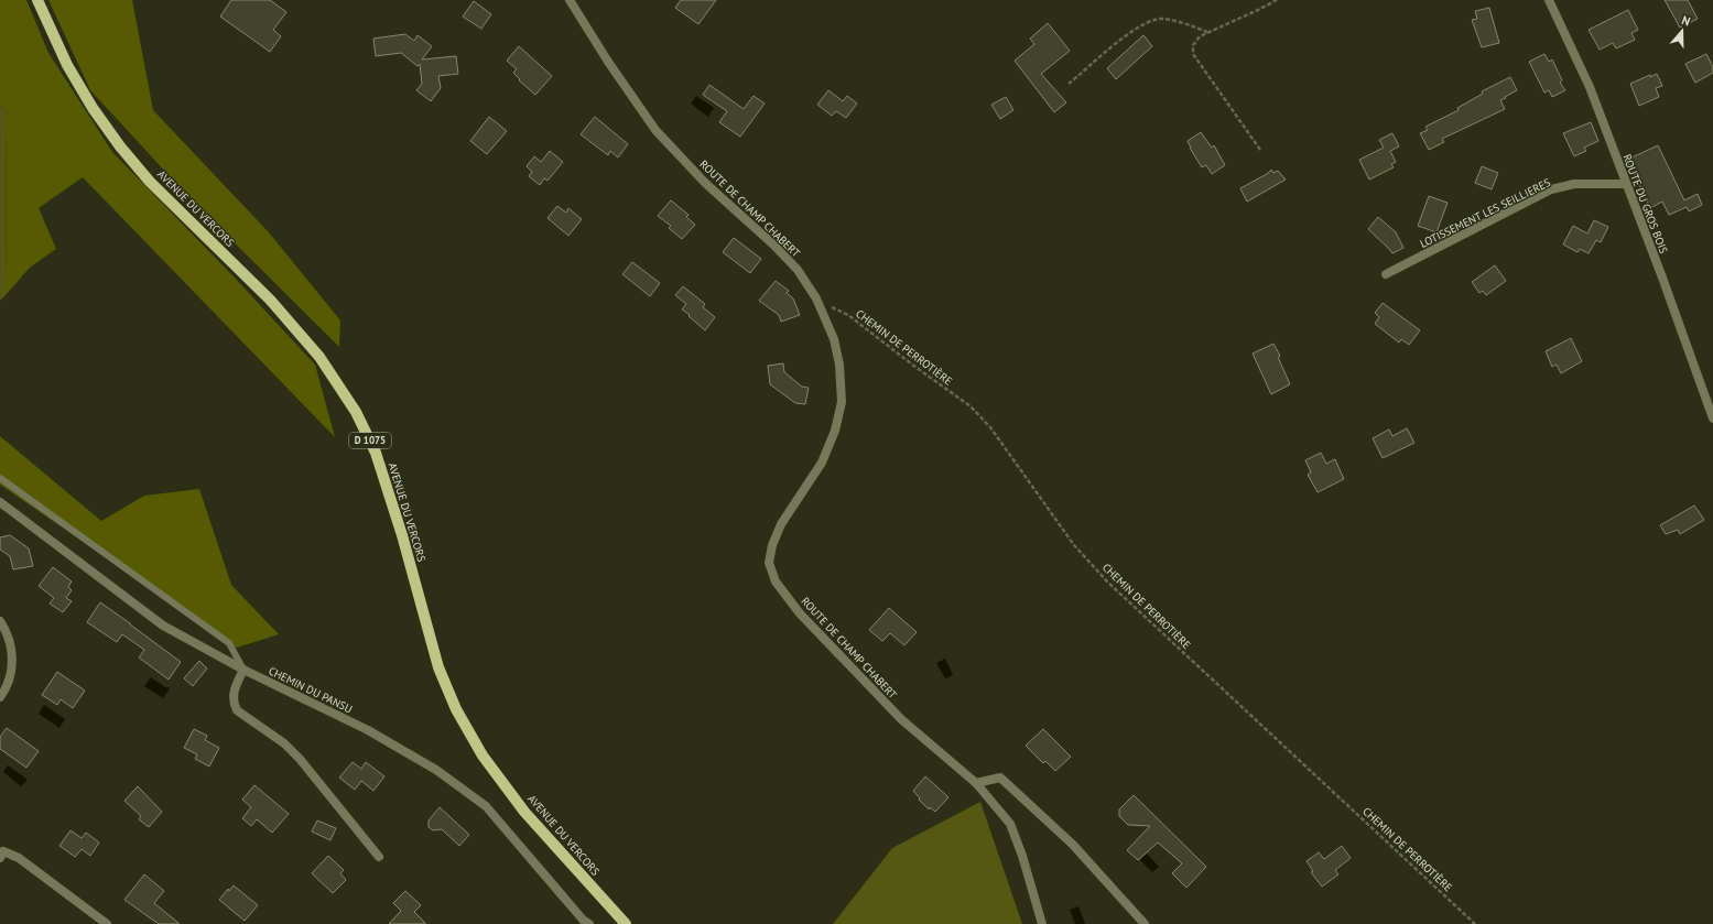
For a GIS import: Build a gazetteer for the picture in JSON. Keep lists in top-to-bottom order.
{
  "streets": {
    "main road": ["AVENUE DU VERCORS", "D 1075"],
    "street": [
      "ROUTE DU GROS BOIS",
      "ROUTE DE CHAMP CHABERT",
      "LOTISSEMENT LES SEILLIERES",
      "CHEMIN DU PANSU"
    ],
    "path": ["CHEMIN DE PERROTIÈRE"]
  },
  "crossings": [
    ["ROUTE DU GROS BOIS", "LOTISSEMENT LES SEILLIERES"],
    ["ROUTE DE CHAMP CHABERT", "CHEMIN DE PERROTIÈRE"]
  ],
  "north": "top"
}
